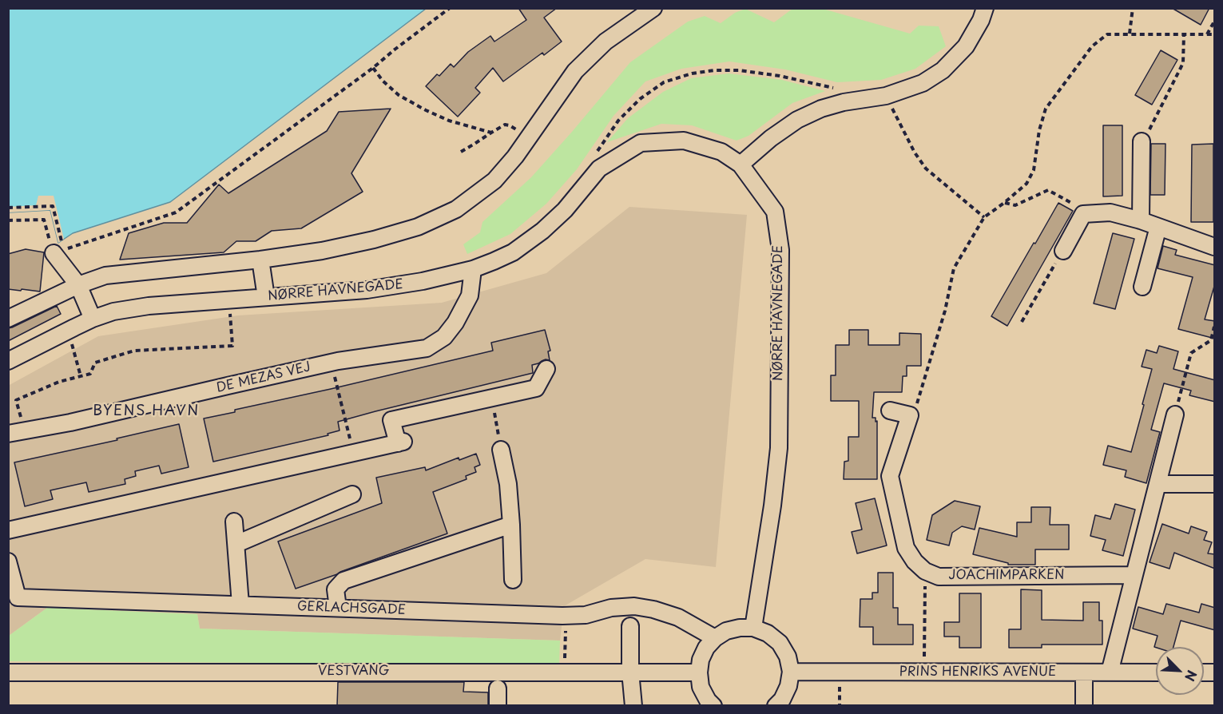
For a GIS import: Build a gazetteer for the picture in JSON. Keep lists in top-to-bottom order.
{
  "streets": {
    "street": [
      "NØRRE HAVNEGADE",
      "DE MEZAS VEJ",
      "JOACHIMPARKEN",
      "GERLACHSGADE",
      "VESTVANG",
      "PRINS HENRIKS AVENUE"
    ]
  },
  "crossings": [
    ["NØRRE HAVNEGADE", "DE MEZAS VEJ"]
  ],
  "districts": ["BYENS HAVN"],
  "north": "bottom right"
}
